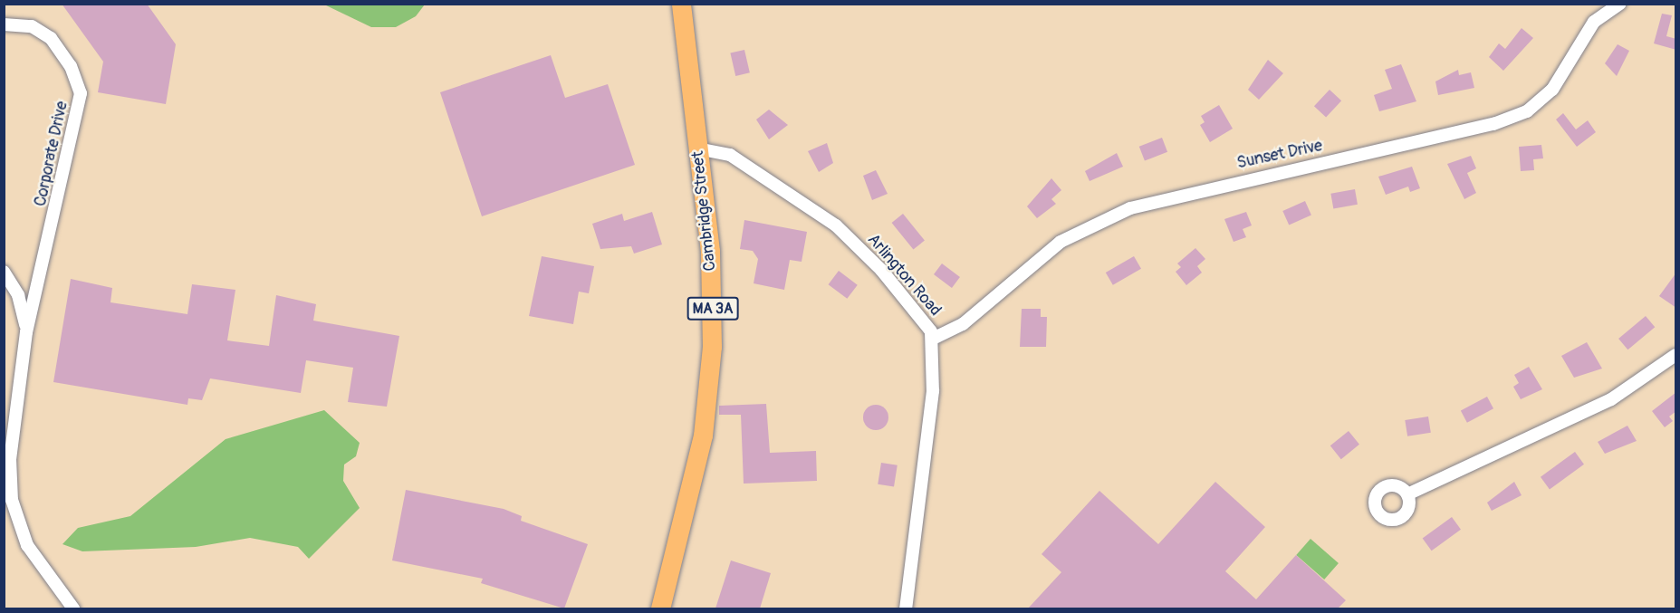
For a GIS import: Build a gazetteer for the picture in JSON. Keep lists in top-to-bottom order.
{
  "streets": {
    "main road": ["Cambridge Street", "MA 3A"],
    "street": ["Corporate Drive", "Sunset Drive", "Arlington Road"]
  },
  "crossings": [
    ["Sunset Drive", "Arlington Road"],
    ["Cambridge Street", "Arlington Road"]
  ]
}
